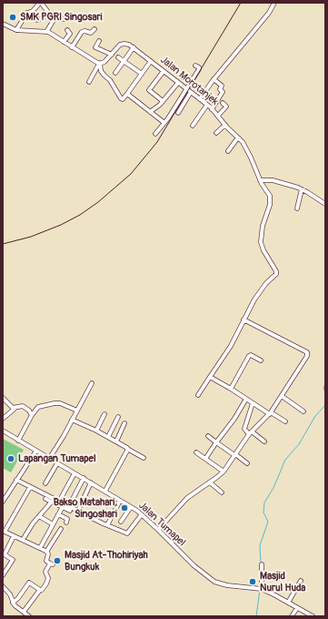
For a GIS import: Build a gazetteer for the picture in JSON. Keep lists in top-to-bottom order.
{
  "streets": {
    "street": ["Jalan Morotanjek", "Jalan Tumapel"]
  },
  "places": [
    "SMK PGRI Singosari",
    "Lapangan Tumapel",
    "Bakso Matahari, Singoshari",
    "Masjid At-Thohiriyah Bungkuk",
    "Masjid Nurul Huda"
  ]
}
